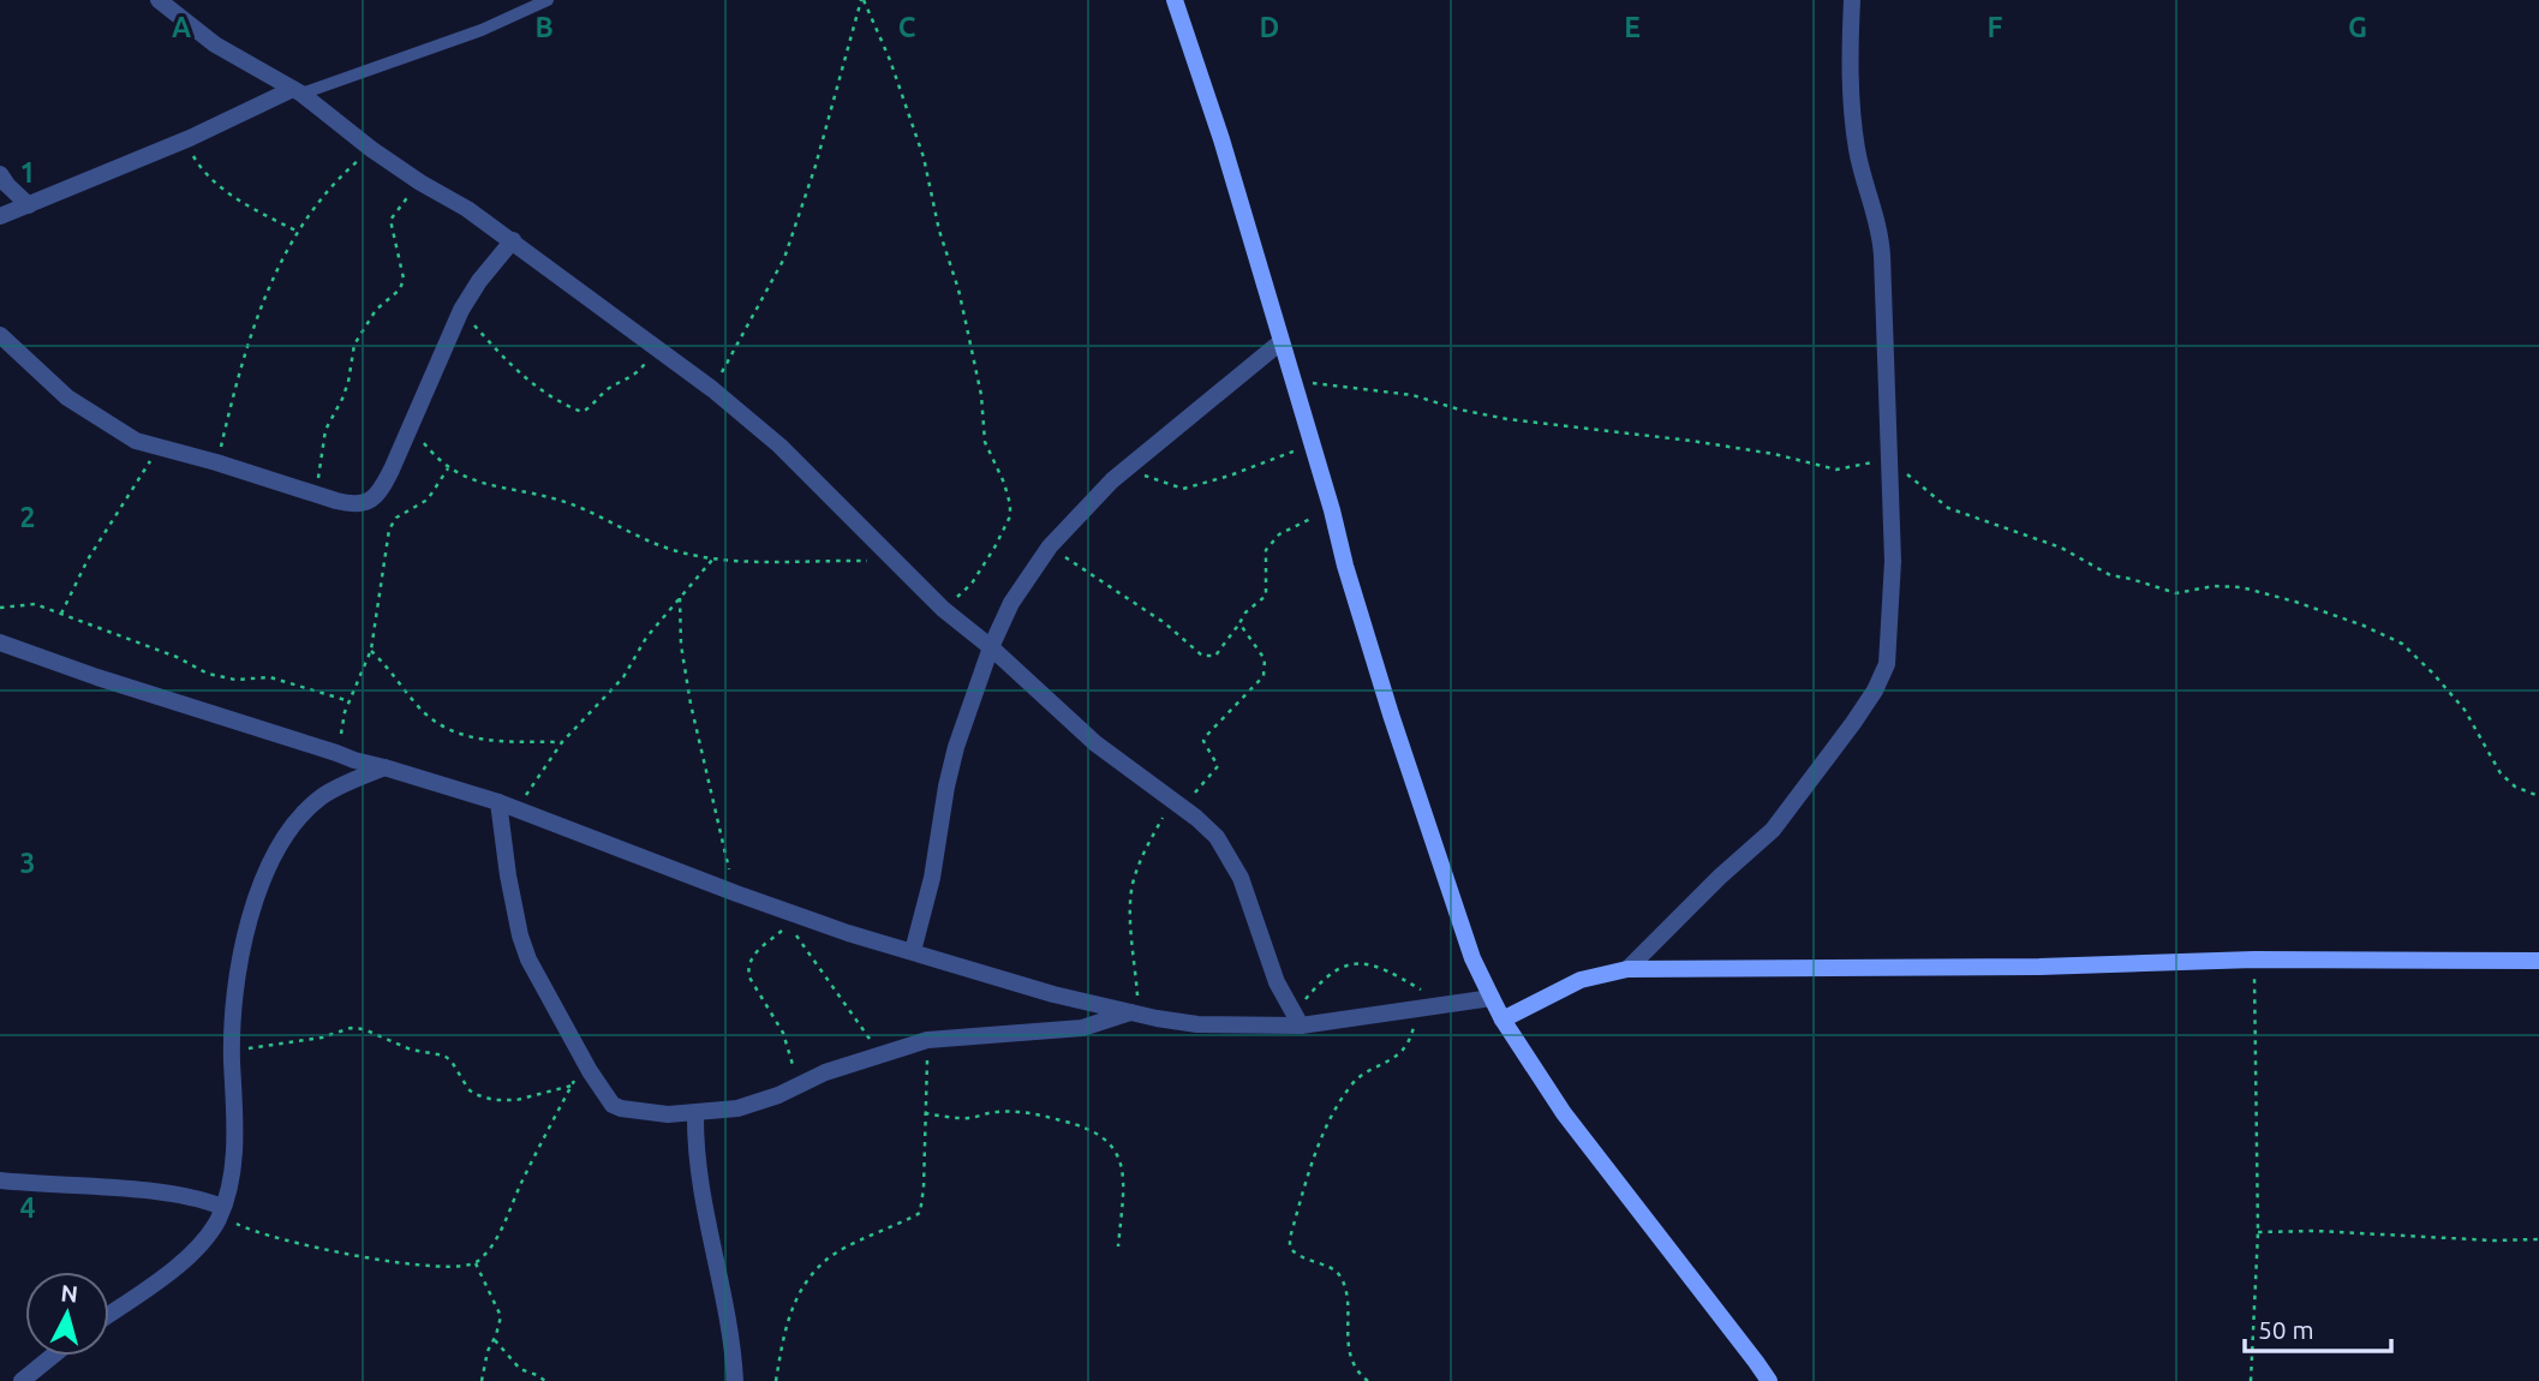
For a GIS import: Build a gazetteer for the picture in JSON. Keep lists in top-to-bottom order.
{
  "scale_bar": "50 m",
  "north": "top",
  "grid": {
    "columns": [
      "A",
      "B",
      "C",
      "D",
      "E",
      "F",
      "G"
    ],
    "rows": [
      "1",
      "2",
      "3",
      "4"
    ]
  }
}
